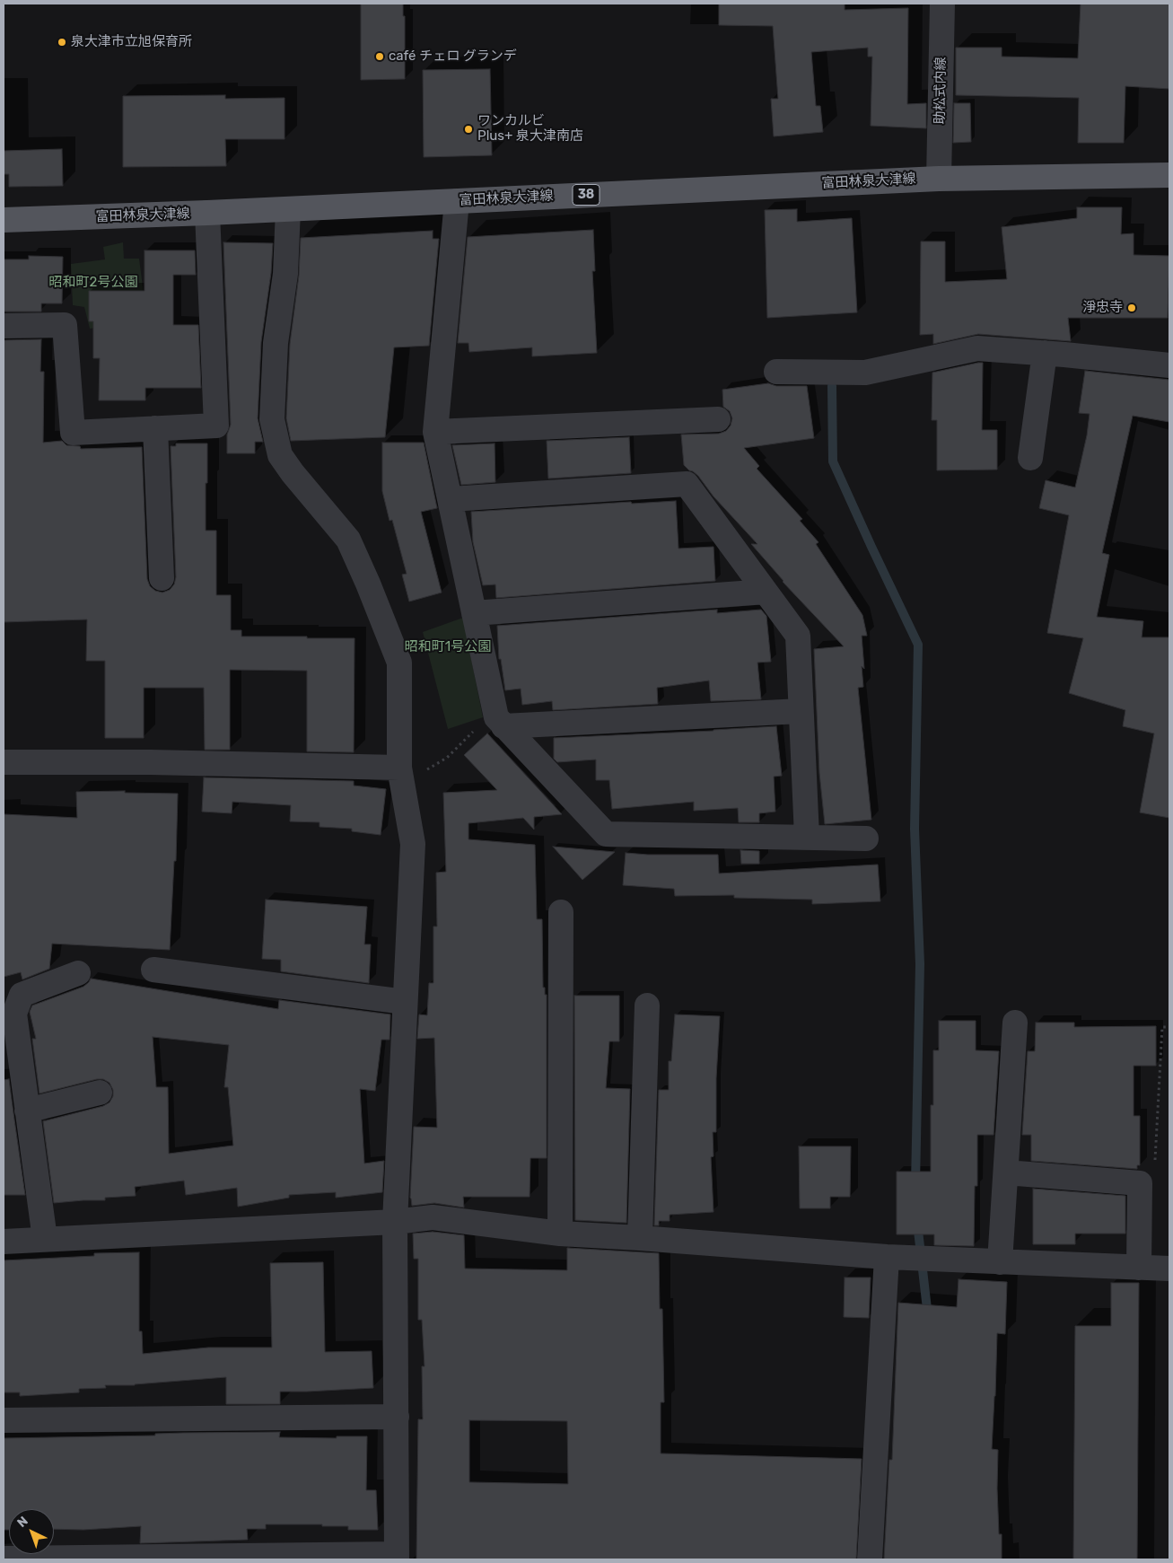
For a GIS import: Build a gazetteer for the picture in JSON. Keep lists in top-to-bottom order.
{
  "streets": {
    "main road": ["富田林泉大津線", "38"],
    "street": ["助松式内線"]
  },
  "crossings": [
    ["助松式内線", "富田林泉大津線"]
  ],
  "parks": ["昭和町2号公園", "昭和町1号公園"],
  "places": [
    "泉大津市立旭保育所",
    "café チェロ グランデ",
    "ワンカルビ Plus+ 泉大津南店",
    "淨忠寺"
  ],
  "north": "top left"
}
